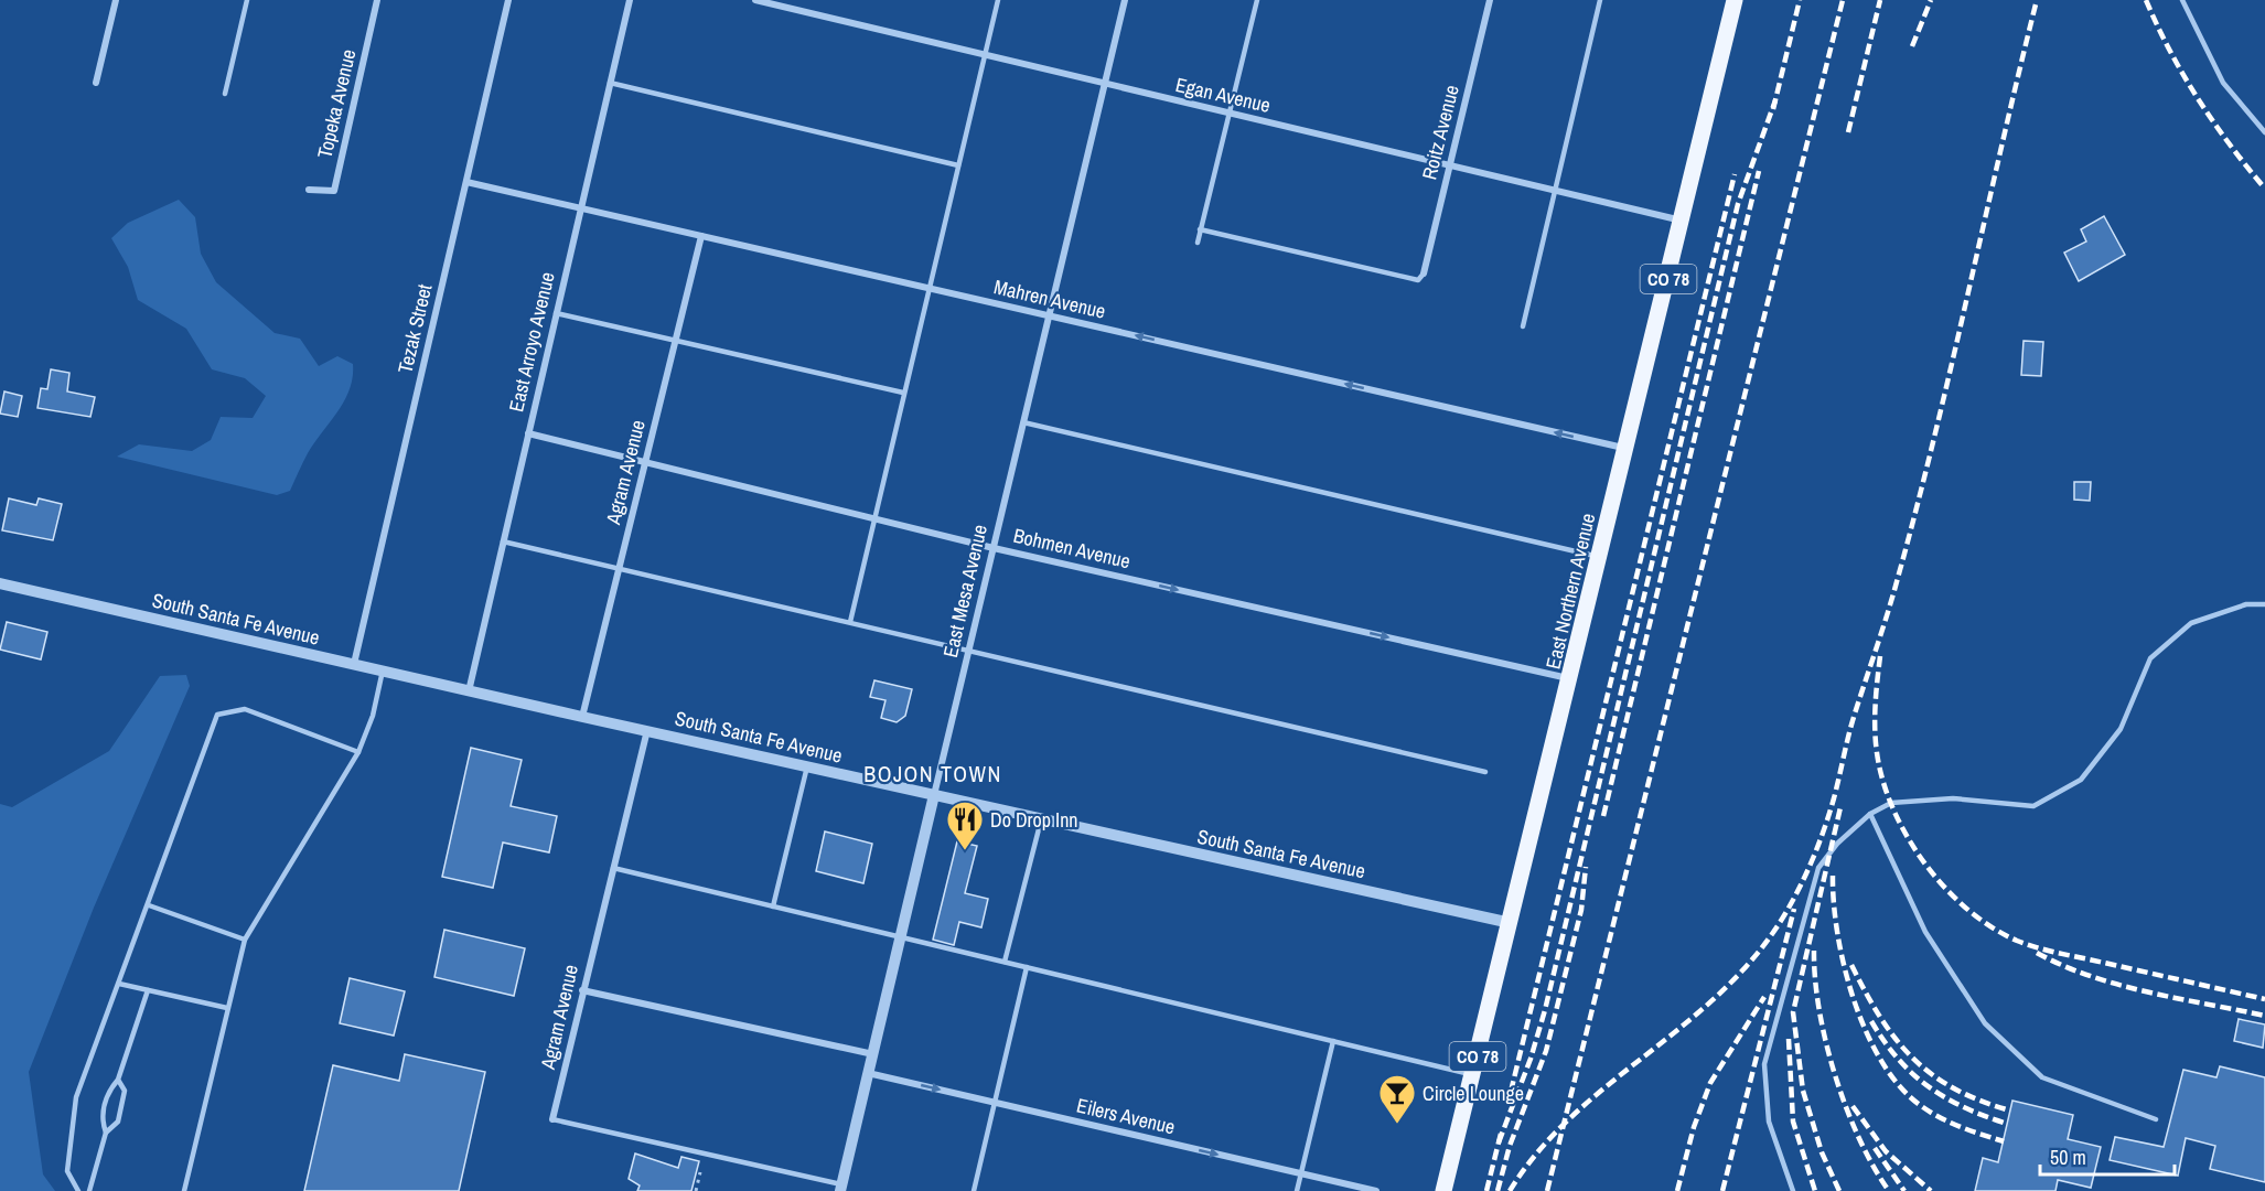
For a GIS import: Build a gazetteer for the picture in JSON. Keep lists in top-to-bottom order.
{
  "streets": {
    "main road": ["CO 78", "East Northern Avenue"],
    "street": [
      "Egan Avenue",
      "Topeka Avenue",
      "Roitz Avenue",
      "Mahren Avenue",
      "Tezak Street",
      "East Arroyo Avenue",
      "Agram Avenue",
      "Bohmen Avenue",
      "East Mesa Avenue",
      "South Santa Fe Avenue",
      "Eilers Avenue"
    ]
  },
  "crossings": [
    ["Egan Avenue", "Roitz Avenue"],
    ["Egan Avenue", "East Mesa Avenue"],
    ["Egan Avenue", "East Northern Avenue"],
    ["Mahren Avenue", "Tezak Street"],
    ["Mahren Avenue", "East Arroyo Avenue"],
    ["Mahren Avenue", "Agram Avenue"],
    ["Mahren Avenue", "East Mesa Avenue"],
    ["Mahren Avenue", "East Northern Avenue"],
    ["Tezak Street", "South Santa Fe Avenue"],
    ["East Arroyo Avenue", "Bohmen Avenue"],
    ["East Arroyo Avenue", "South Santa Fe Avenue"],
    ["Agram Avenue", "Bohmen Avenue"],
    ["Agram Avenue", "South Santa Fe Avenue"],
    ["Bohmen Avenue", "East Mesa Avenue"],
    ["Bohmen Avenue", "East Northern Avenue"],
    ["East Mesa Avenue", "South Santa Fe Avenue"],
    ["East Mesa Avenue", "Eilers Avenue"],
    ["East Northern Avenue", "South Santa Fe Avenue"]
  ],
  "one_way": ["Mahren Avenue", "Bohmen Avenue", "Eilers Avenue"],
  "districts": ["BOJON TOWN"],
  "places": {
    "restaurant": ["Do Drop Inn"],
    "bar": ["Circle Lounge"]
  },
  "scale_bar": "50 m"
}
